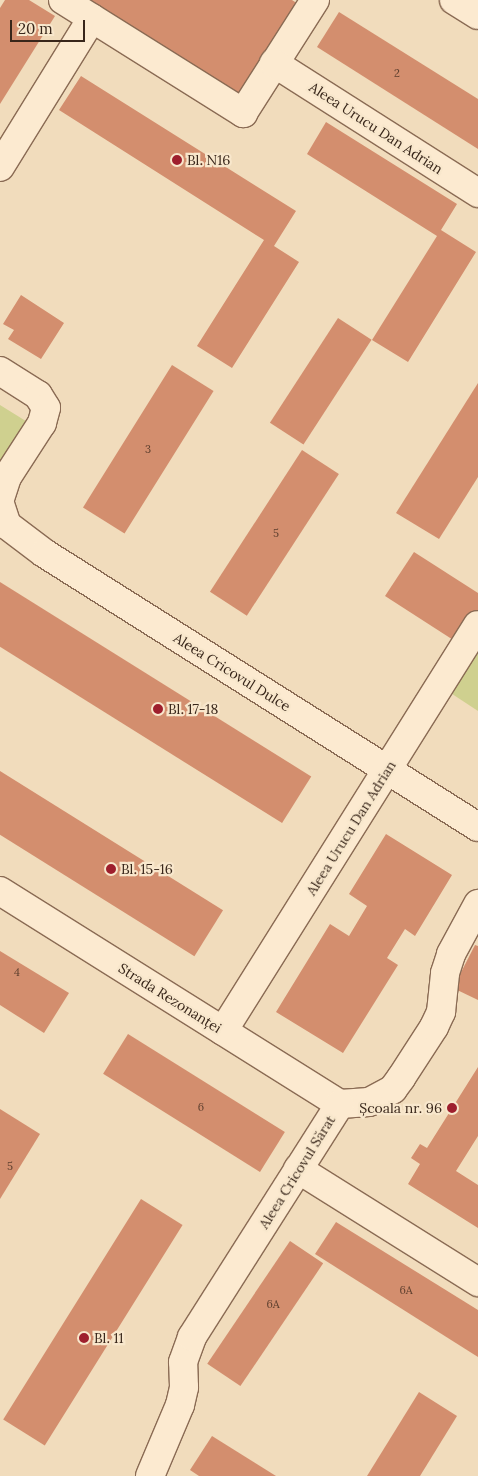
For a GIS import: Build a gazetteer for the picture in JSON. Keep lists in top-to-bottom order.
{
  "streets": {
    "street": [
      "Aleea Urucu Dan Adrian",
      "Aleea Cricovul Dulce",
      "Strada Rezonanței",
      "Aleea Cricovul Sărat"
    ]
  },
  "crossings": [
    ["Aleea Urucu Dan Adrian", "Aleea Cricovul Dulce"],
    ["Aleea Urucu Dan Adrian", "Strada Rezonanței"],
    ["Strada Rezonanței", "Aleea Cricovul Sărat"]
  ],
  "places": [
    "Bl. N16",
    "Bl. 17-18",
    "Bl. 15-16",
    "Școala nr. 96",
    "Bl. 11"
  ],
  "house_numbers": [
    "2",
    "3",
    "5",
    "4",
    "6",
    "5",
    "6A",
    "6A"
  ],
  "scale_bar": "20 m"
}
